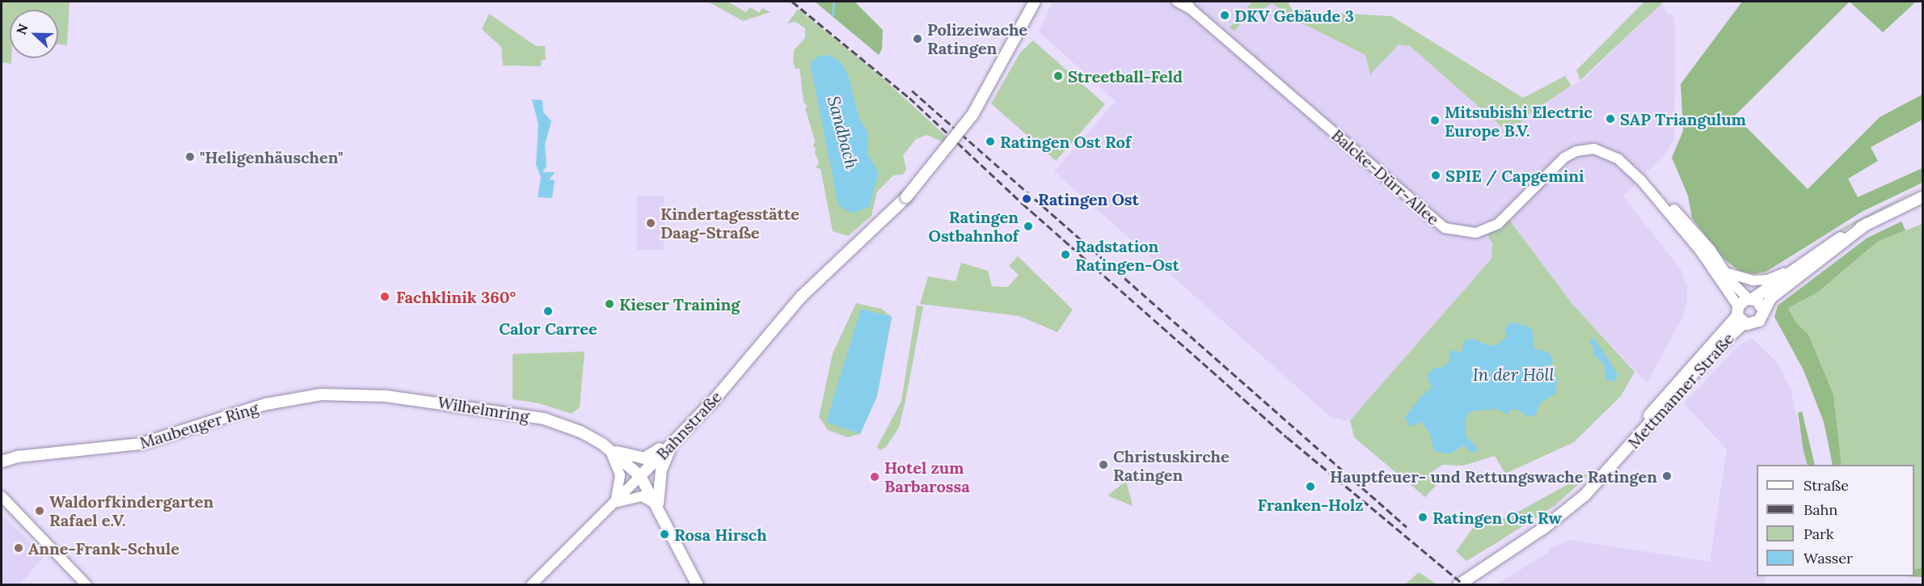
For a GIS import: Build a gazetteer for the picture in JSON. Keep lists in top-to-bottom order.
{
  "streets": {
    "main road": [
      "Mettmanner Straße",
      "Wilhelmring",
      "Maubeuger Ring",
      "Bahnstraße"
    ],
    "street": ["Balcke-Dürr-Allee"]
  },
  "crossings": [
    ["Balcke-Dürr-Allee", "Mettmanner Straße"],
    ["Wilhelmring", "Maubeuger Ring"],
    ["Wilhelmring", "Bahnstraße"]
  ],
  "water": ["Sandbach", "In der Höll"],
  "places": [
    "DKV Gebäude 3",
    "Polizeiwache Ratingen",
    "Streetball-Feld",
    "SAP Triangulum",
    "Mitsubishi Electric Europe B.V.",
    "Ratingen Ost Rof",
    "\"Heligenhäuschen\"",
    "SPIE / Capgemini",
    "Ratingen Ost",
    "Kindertagesstätte Daag-Straße",
    "Ratingen Ostbahnhof",
    "Radstation Ratingen-Ost",
    "Fachklinik 360°",
    "Kieser Training",
    "Calor Carree",
    "Christuskirche Ratingen",
    "Hauptfeuer- und Rettungswache Ratingen",
    "Hotel zum Barbarossa",
    "Franken-Holz",
    "Waldorfkindergarten Rafael e.V.",
    "Ratingen Ost Rw",
    "Rosa Hirsch",
    "Anne-Frank-Schule"
  ],
  "legend": [
    "Straße",
    "Bahn",
    "Park",
    "Wasser"
  ],
  "north": "left"
}
